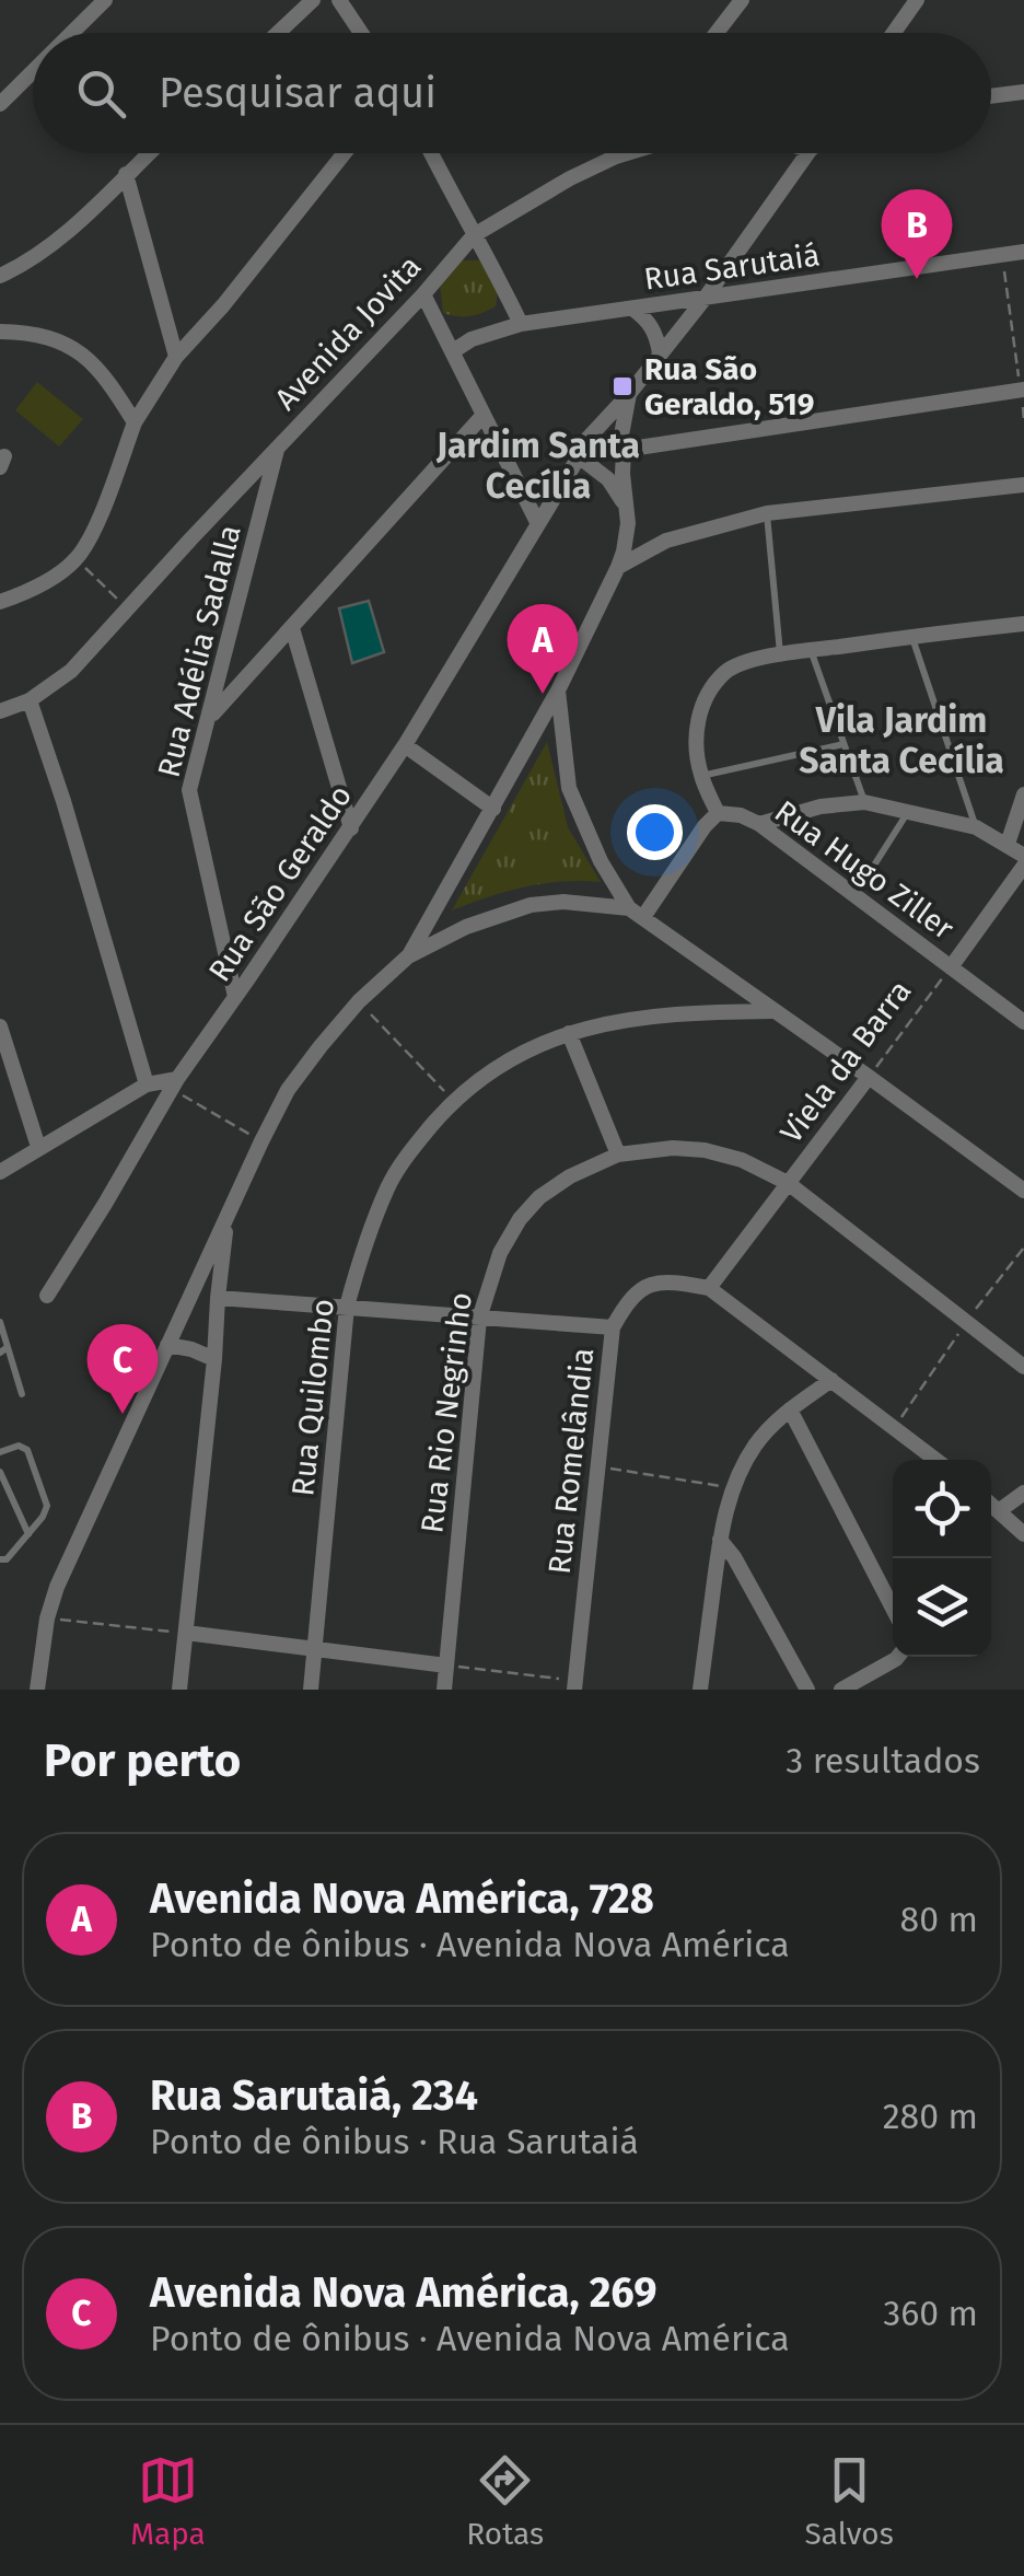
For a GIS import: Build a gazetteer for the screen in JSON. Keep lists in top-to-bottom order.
{
  "streets": {
    "street": [
      "Rua Sarutaiá",
      "Avenida Jovita",
      "Rua Adélia Sadalla",
      "Rua Hugo Ziller",
      "Rua São Geraldo",
      "Viela da Barra",
      "Rua Quilombo",
      "Rua Rio Negrinho",
      "Rua Romelândia"
    ]
  },
  "crossings": [
    ["Avenida Jovita", "Rua Adélia Sadalla"],
    ["Rua Adélia Sadalla", "Rua São Geraldo"],
    ["Rua Hugo Ziller", "Viela da Barra"],
    ["Viela da Barra", "Rua Rio Negrinho"],
    ["Viela da Barra", "Rua Romelândia"]
  ],
  "districts": ["Jardim Santa Cecília", "Vila Jardim Santa Cecília"],
  "places": {
    "transit": ["Rua São Geraldo, 519"]
  },
  "page": {
    "search": "Pesquisar aqui",
    "pins": ["B", "A", "C"],
    "heading": ["Por perto", "3 resultados"],
    "list": [
      {
        "mark": "A",
        "name": "Avenida Nova América, 728",
        "note": "Ponto de ônibus · Avenida Nova América",
        "value": "80 m"
      },
      {
        "mark": "B",
        "name": "Rua Sarutaiá, 234",
        "note": "Ponto de ônibus · Rua Sarutaiá",
        "value": "280 m"
      },
      {
        "mark": "C",
        "name": "Avenida Nova América, 269",
        "note": "Ponto de ônibus · Avenida Nova América",
        "value": "360 m"
      }
    ],
    "nav": ["Mapa", "Rotas", "Salvos"]
  }
}
